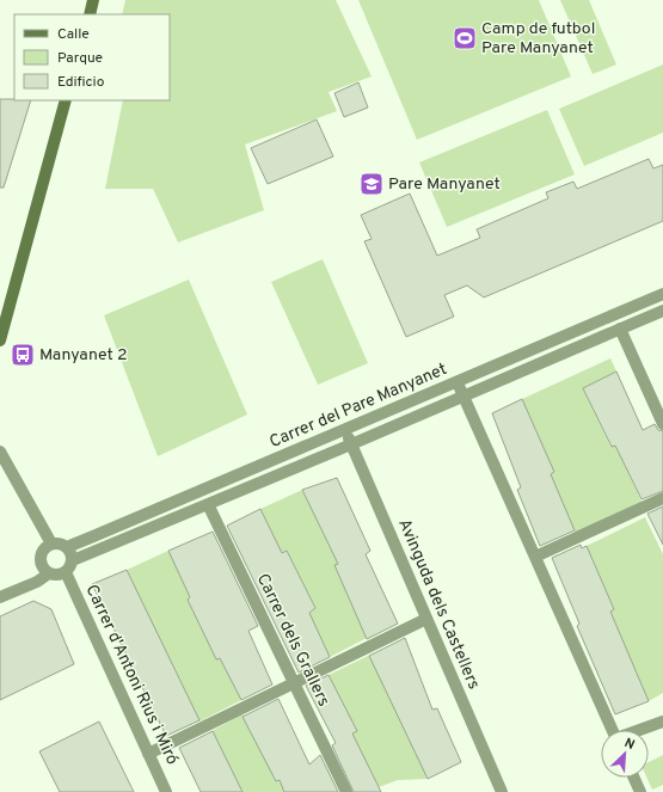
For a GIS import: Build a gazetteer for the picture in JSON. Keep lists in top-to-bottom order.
{
  "streets": {
    "street": [
      "Carrer del Pare Manyanet",
      "Avinguda dels Castellers",
      "Carrer dels Grallers",
      "Carrer d'Antoni Rius i Miró"
    ]
  },
  "crossings": [
    ["Carrer del Pare Manyanet", "Avinguda dels Castellers"],
    ["Carrer del Pare Manyanet", "Carrer dels Grallers"],
    ["Carrer del Pare Manyanet", "Carrer d'Antoni Rius i Miró"]
  ],
  "places": {
    "sports": ["Camp de futbol Pare Manyanet"],
    "school or university": ["Pare Manyanet"],
    "bus stop": ["Manyanet 2"]
  },
  "legend": ["Calle", "Parque", "Edificio"],
  "north": "top right"
}
